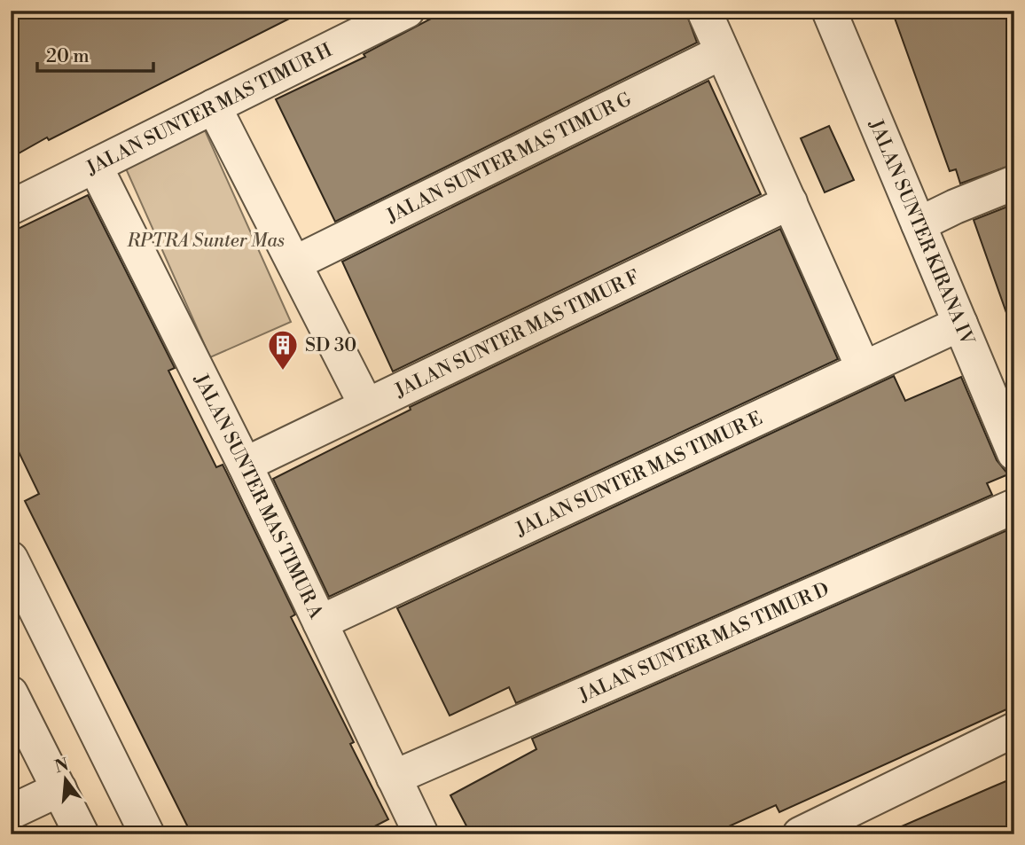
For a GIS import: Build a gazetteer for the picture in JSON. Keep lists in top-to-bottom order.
{
  "streets": {
    "street": [
      "JALAN SUNTER MAS TIMUR H",
      "JALAN SUNTER MAS TIMUR G",
      "JALAN SUNTER KIRANA IV",
      "JALAN SUNTER MAS TIMUR F",
      "JALAN SUNTER MAS TIMUR E",
      "JALAN SUNTER MAS TIMUR A",
      "JALAN SUNTER MAS TIMUR D"
    ]
  },
  "crossings": [
    ["JALAN SUNTER MAS TIMUR H", "JALAN SUNTER MAS TIMUR A"],
    ["JALAN SUNTER KIRANA IV", "JALAN SUNTER MAS TIMUR E"],
    ["JALAN SUNTER MAS TIMUR F", "JALAN SUNTER MAS TIMUR A"],
    ["JALAN SUNTER MAS TIMUR E", "JALAN SUNTER MAS TIMUR A"],
    ["JALAN SUNTER MAS TIMUR A", "JALAN SUNTER MAS TIMUR D"]
  ],
  "parks": ["RPTRA Sunter Mas"],
  "places": {
    "building": ["SD 30"]
  },
  "scale_bar": "20 m",
  "north": "top"
}
